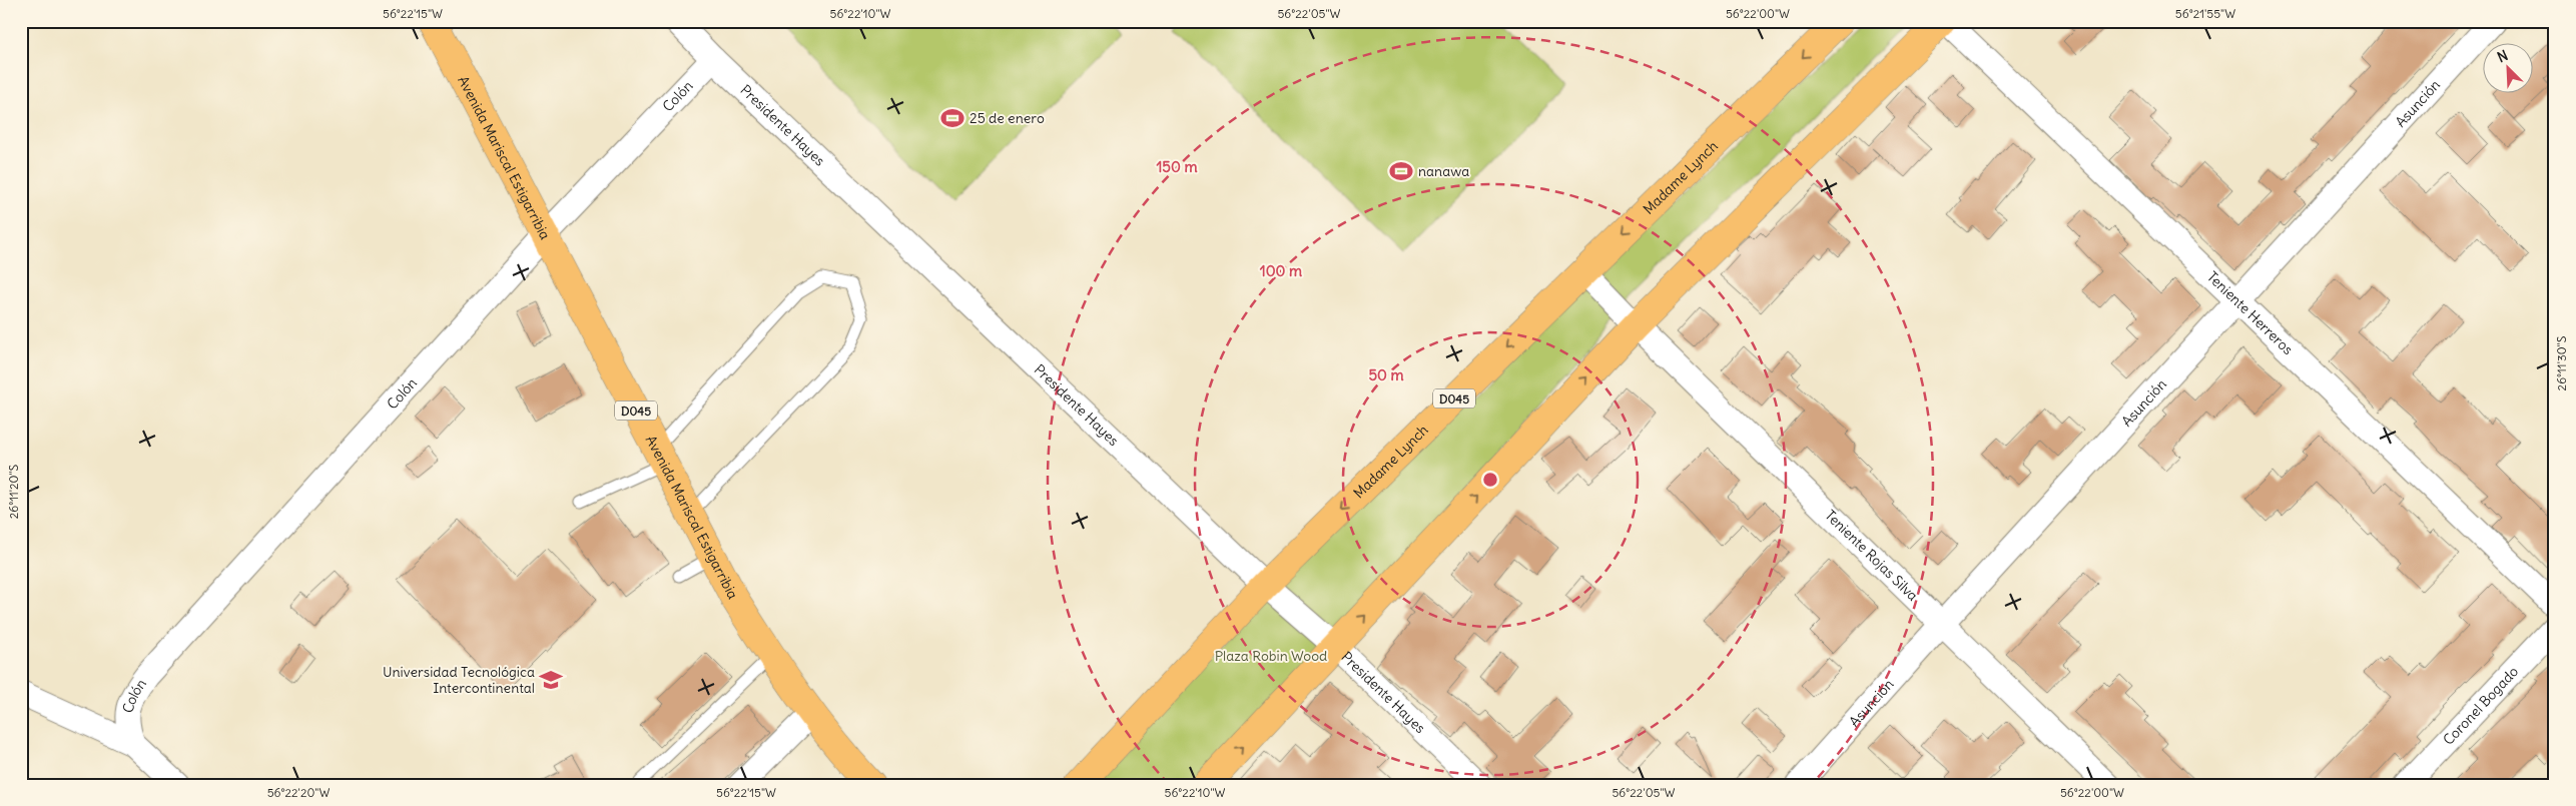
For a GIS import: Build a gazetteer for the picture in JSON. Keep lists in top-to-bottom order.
{
  "streets": {
    "main road": ["Avenida Mariscal Estigarribia", "Madame Lynch", "D045"],
    "street": [
      "Colón",
      "Asunción",
      "Presidente Hayes",
      "Teniente Herreros",
      "Teniente Rojas Silva",
      "Coronel Bogado"
    ]
  },
  "crossings": [
    ["Colón", "Presidente Hayes"],
    ["Colón", "Avenida Mariscal Estigarribia"],
    ["Asunción", "Teniente Herreros"],
    ["Asunción", "Teniente Rojas Silva"],
    ["Presidente Hayes", "Madame Lynch"],
    ["Madame Lynch", "Teniente Rojas Silva"]
  ],
  "parks": ["Plaza Robin Wood"],
  "places": {
    "sports": ["25 de enero", "nanawa"],
    "school or university": ["Universidad Tecnológica Intercontinental"]
  },
  "north": "top left",
  "coordinates": [
    "56°22'15\"W",
    "56°22'10\"W",
    "56°22'05\"W",
    "56°22'00\"W",
    "56°21'55\"W",
    "26°11'30\"S",
    "26°11'20\"S",
    "56°22'20\"W"
  ],
  "rings": ["150 m", "100 m", "50 m"]
}
